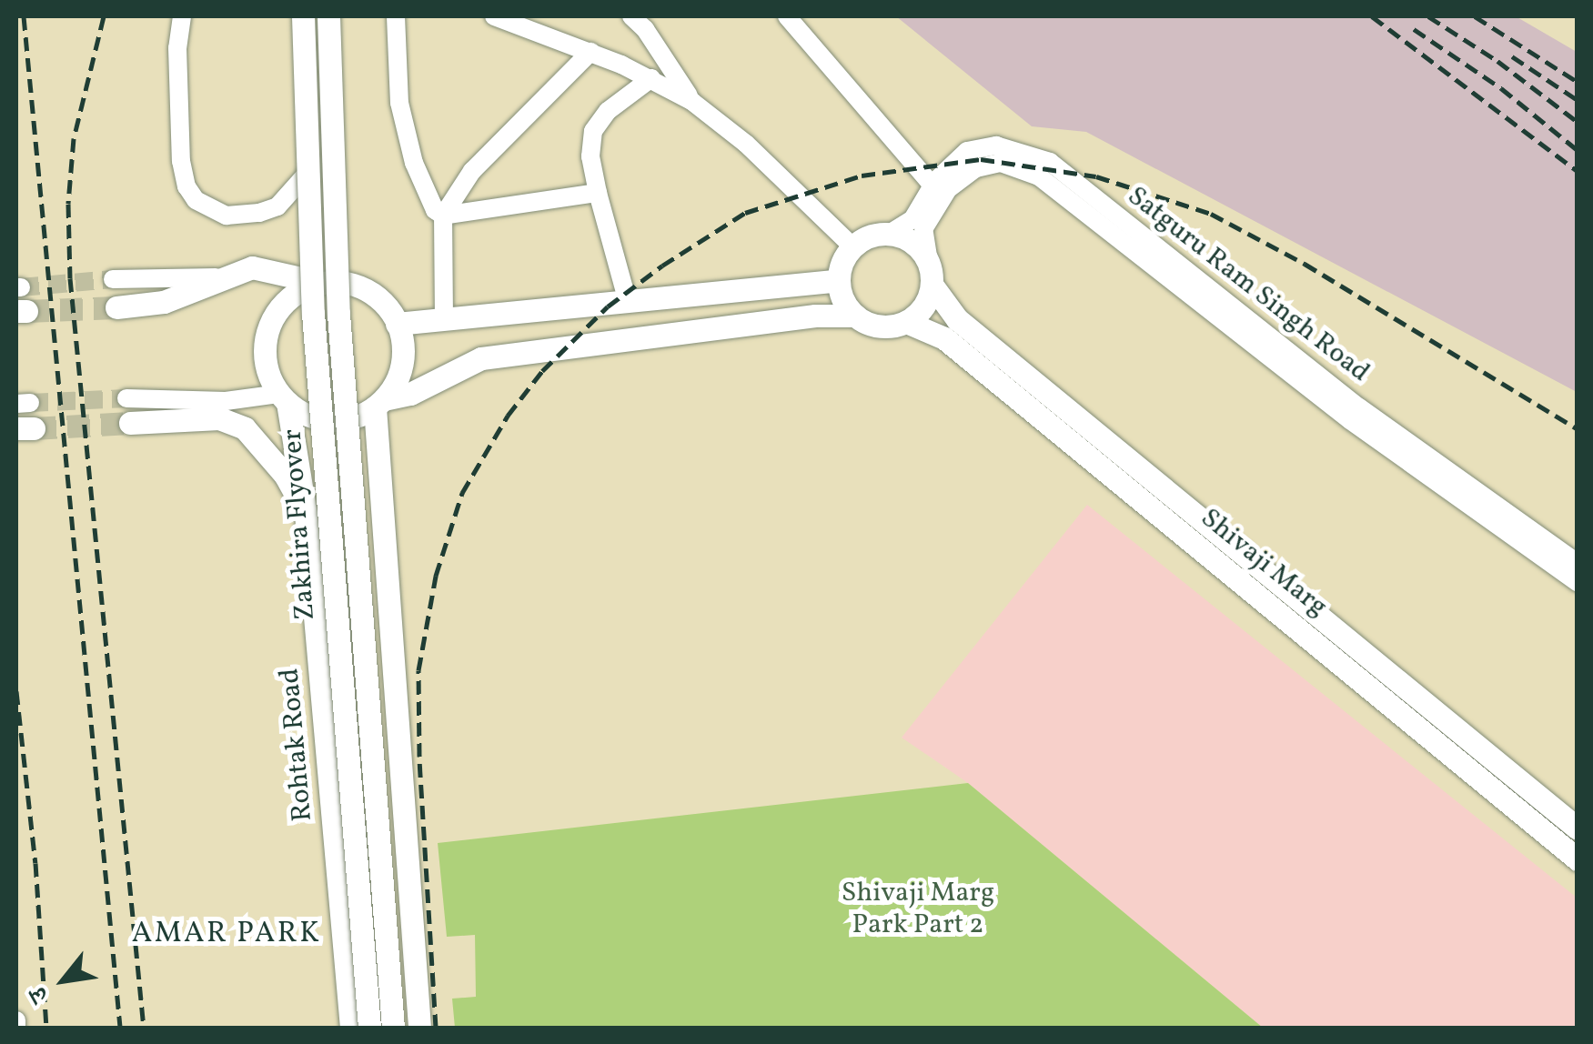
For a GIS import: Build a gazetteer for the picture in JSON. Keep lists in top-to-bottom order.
{
  "streets": {
    "main road": ["Zakhira Flyover", "Shivaji Marg", "Rohtak Road"],
    "street": ["Satguru Ram Singh Road"]
  },
  "crossings": [
    ["Satguru Ram Singh Road", "Shivaji Marg"]
  ],
  "districts": ["AMAR PARK"],
  "parks": ["Shivaji Marg Park Part 2"],
  "north": "bottom left"
}
